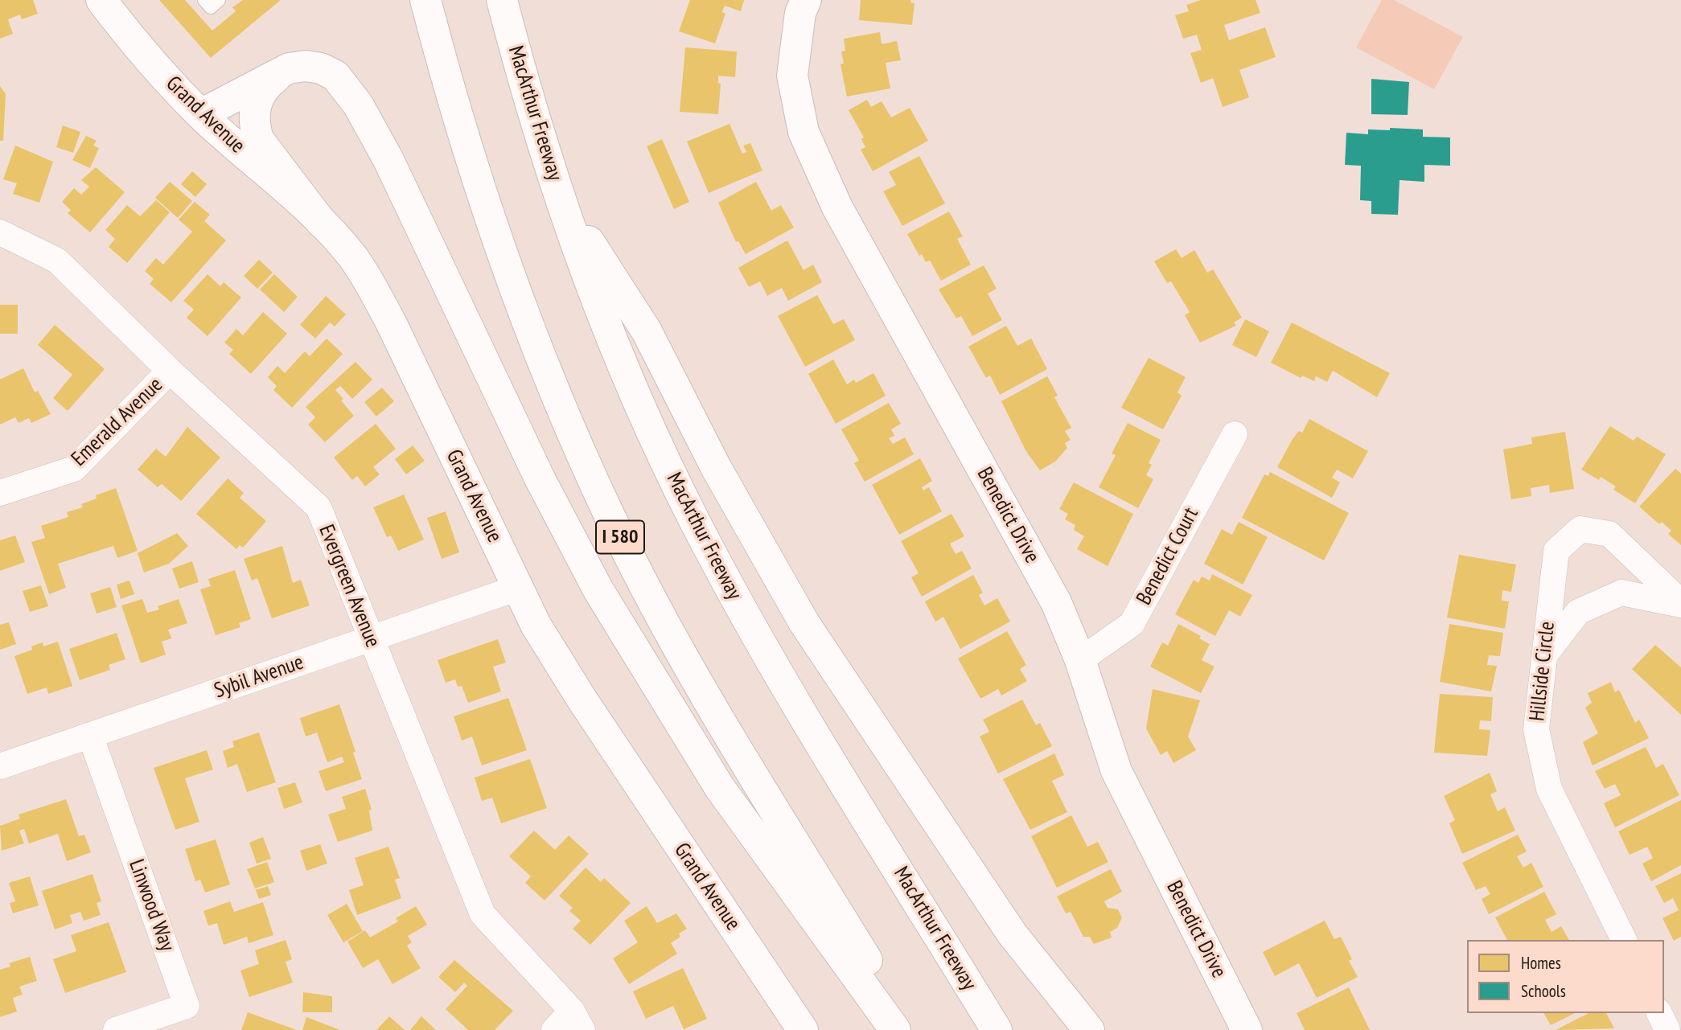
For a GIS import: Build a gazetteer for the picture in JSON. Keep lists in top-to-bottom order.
{
  "streets": {
    "main road": [
      "MacArthur Freeway",
      "Grand Avenue",
      "Benedict Drive",
      "I 580"
    ],
    "street": [
      "Emerald Avenue",
      "Benedict Court",
      "Evergreen Avenue",
      "Hillside Circle",
      "Sybil Avenue",
      "Linwood Way"
    ]
  },
  "crossings": [
    ["Grand Avenue", "Sybil Avenue"],
    ["Emerald Avenue", "Evergreen Avenue"],
    ["Benedict Drive", "Benedict Court"],
    ["Evergreen Avenue", "Sybil Avenue"],
    ["Sybil Avenue", "Linwood Way"]
  ],
  "legend": ["Homes", "Schools"]
}
